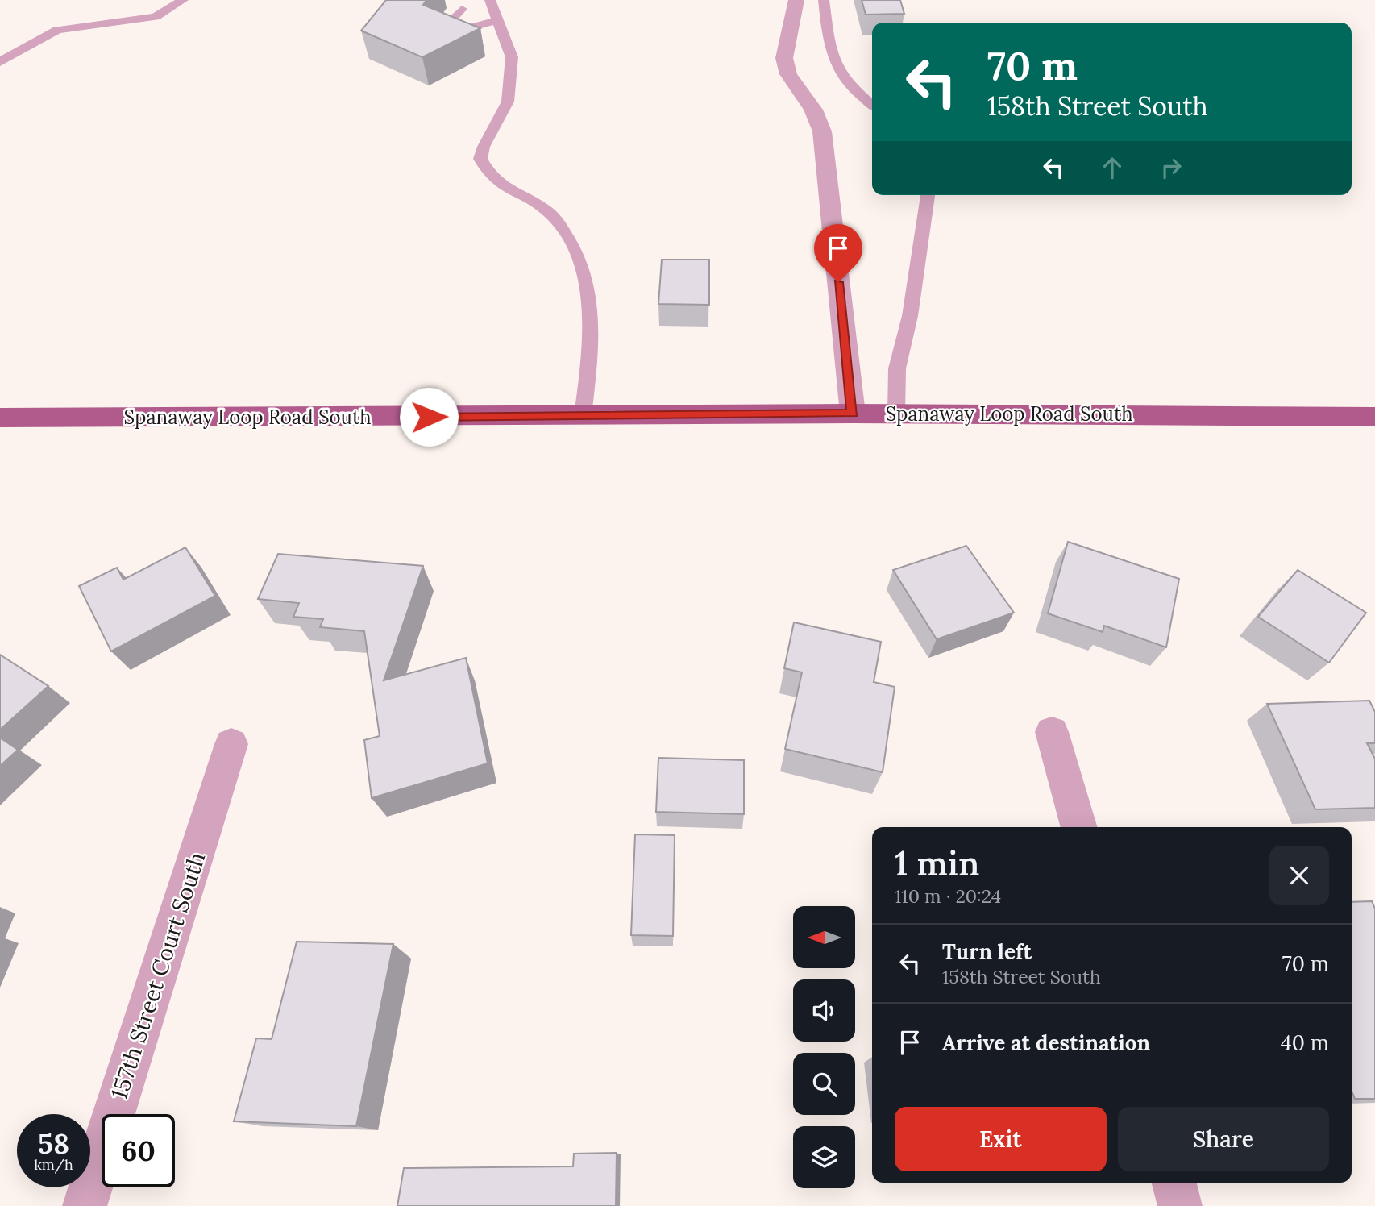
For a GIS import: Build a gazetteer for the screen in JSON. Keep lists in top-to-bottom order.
{
  "streets": {
    "main road": ["Spanaway Loop Road South"],
    "street": ["157th Street Court South"]
  },
  "north": "left",
  "page": {
    "turn": ["70 m", "158th Street South"],
    "heading": ["1 min", "110 m · 20:24"],
    "list": [
      {
        "name": "Turn left",
        "note": "158th Street South",
        "value": "70 m"
      },
      {
        "name": "Arrive at destination",
        "value": "40 m"
      }
    ],
    "buttons": ["Exit", "Share"],
    "speed": "58 km/h",
    "limit": "60"
  }
}
